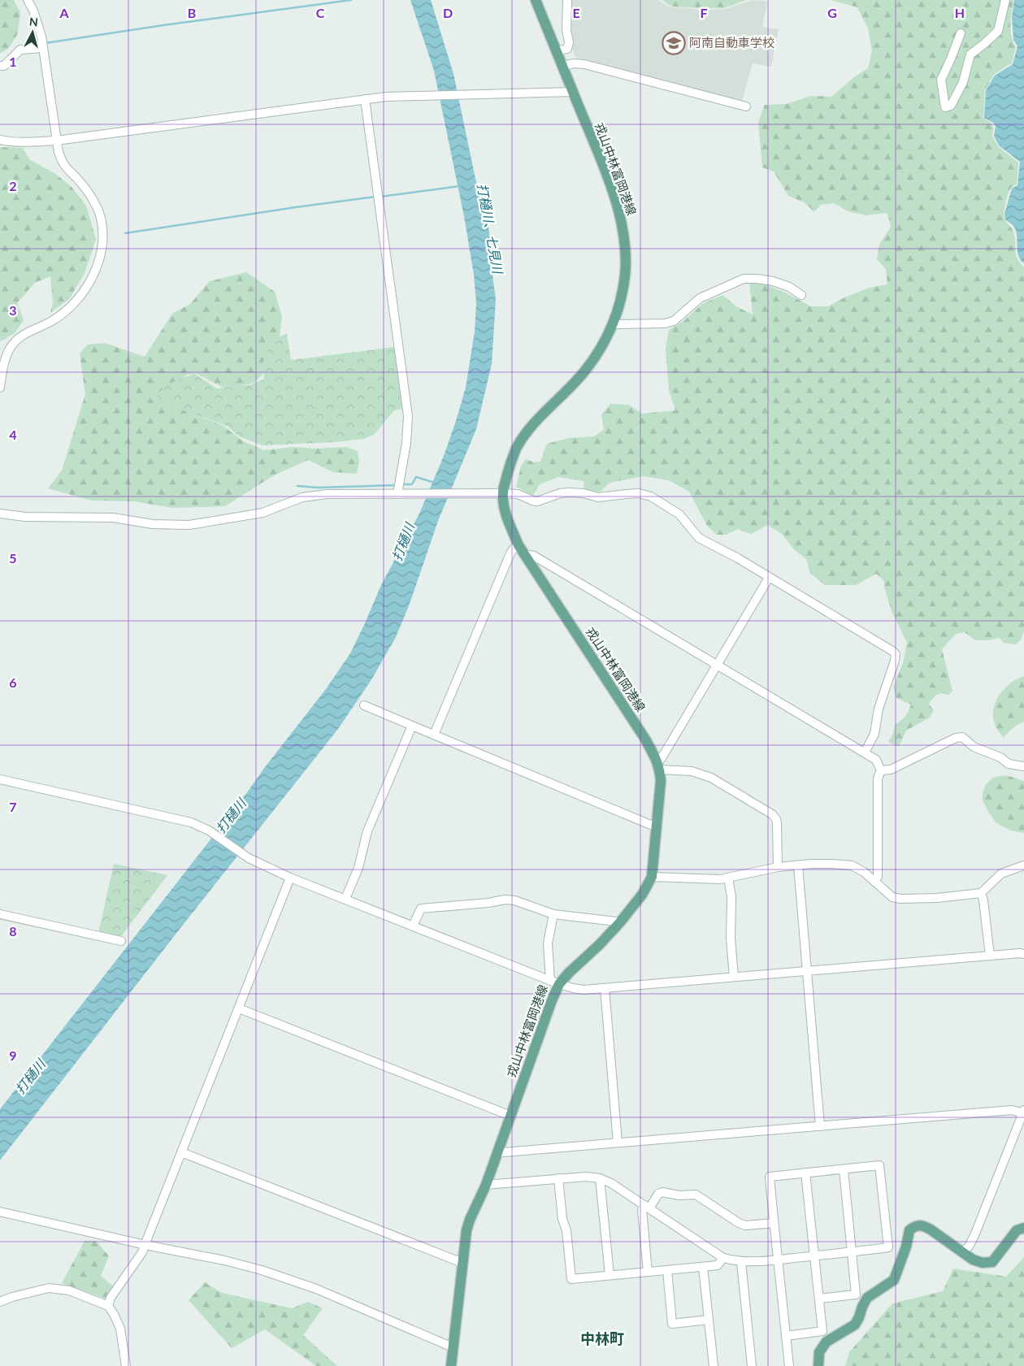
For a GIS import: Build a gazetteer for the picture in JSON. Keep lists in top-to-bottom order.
{
  "streets": {
    "main road": ["戎山中林富岡港線"]
  },
  "districts": ["中林町"],
  "water": ["打樋川、七見川", "打樋川"],
  "places": {
    "school or university": ["阿南自動車学校"]
  },
  "north": "top",
  "grid": {
    "columns": [
      "A",
      "B",
      "C",
      "D",
      "E",
      "F",
      "G",
      "H"
    ],
    "rows": [
      "1",
      "2",
      "3",
      "4",
      "5",
      "6",
      "7",
      "8",
      "9"
    ]
  }
}
